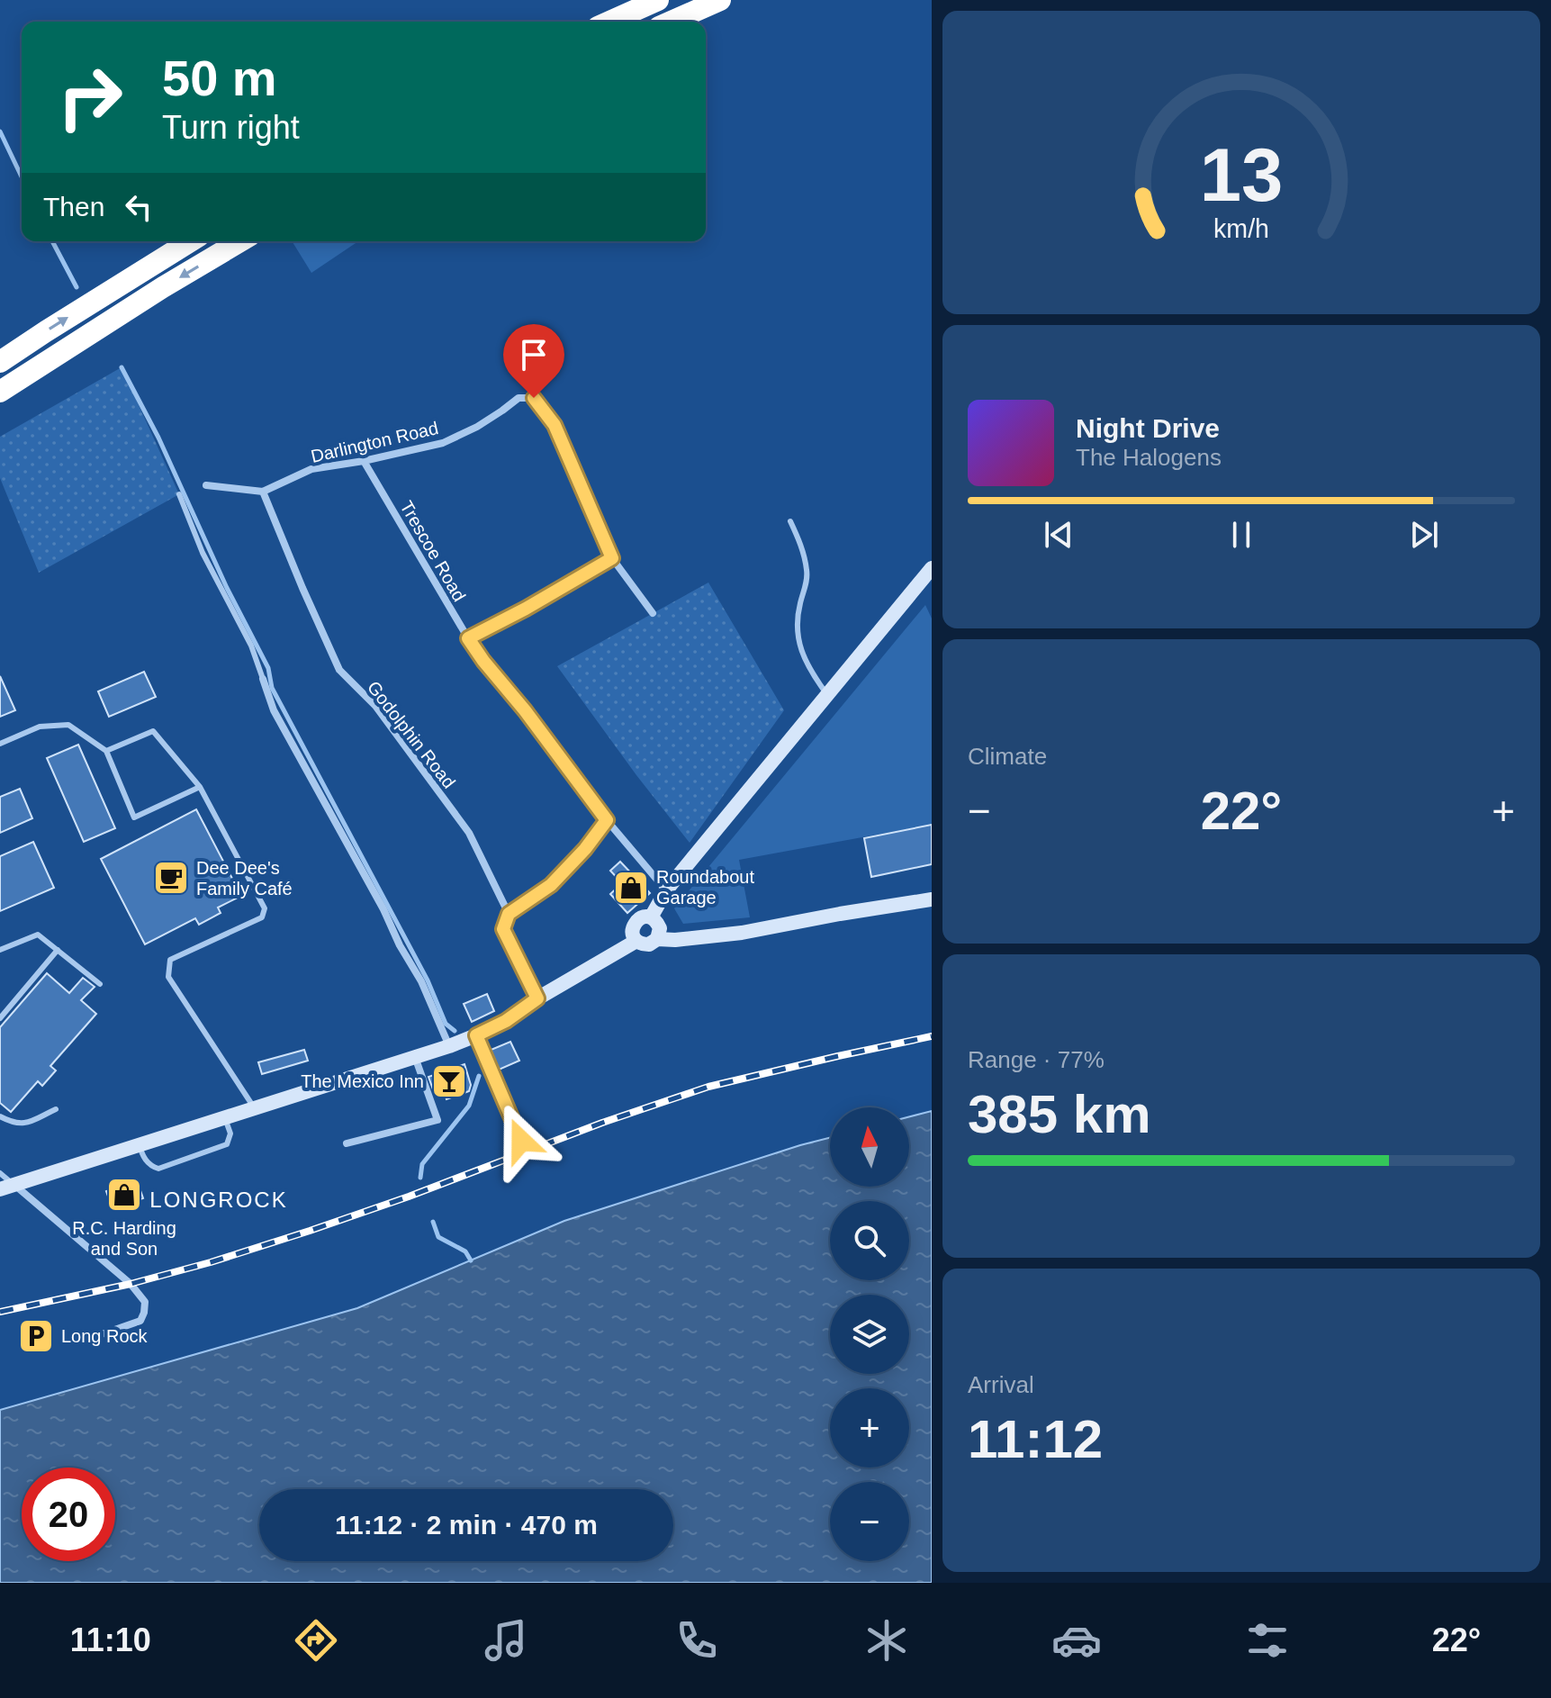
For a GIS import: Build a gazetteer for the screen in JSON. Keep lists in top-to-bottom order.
{
  "streets": {
    "street": ["Darlington Road", "Trescoe Road", "Godolphin Road"]
  },
  "crossings": [
    ["Darlington Road", "Trescoe Road"],
    ["Darlington Road", "Godolphin Road"]
  ],
  "districts": ["LONGROCK"],
  "places": {
    "cafe": ["Dee Dee's Family Café"],
    "shop": ["Roundabout Garage", "R.C. Harding and Son"],
    "bar": ["The Mexico Inn"],
    "parking": ["Long Rock"]
  },
  "north": "top",
  "page": {
    "turn": ["50 m", "Turn right"],
    "then": "Then",
    "song": ["Night Drive", "The Halogens"],
    "tile": [
      "Climate",
      ["Range · 77%", "385 km"],
      ["Arrival", "11:12"]
    ],
    "heat": ["−", "22°", "+"],
    "map_buttons": ["+", "−"],
    "limit": "20",
    "trip": "11:12 · 2 min · 470 m",
    "tabs": ["11:10", "22°"],
    "gauge": ["13", "km/h"]
  }
}
